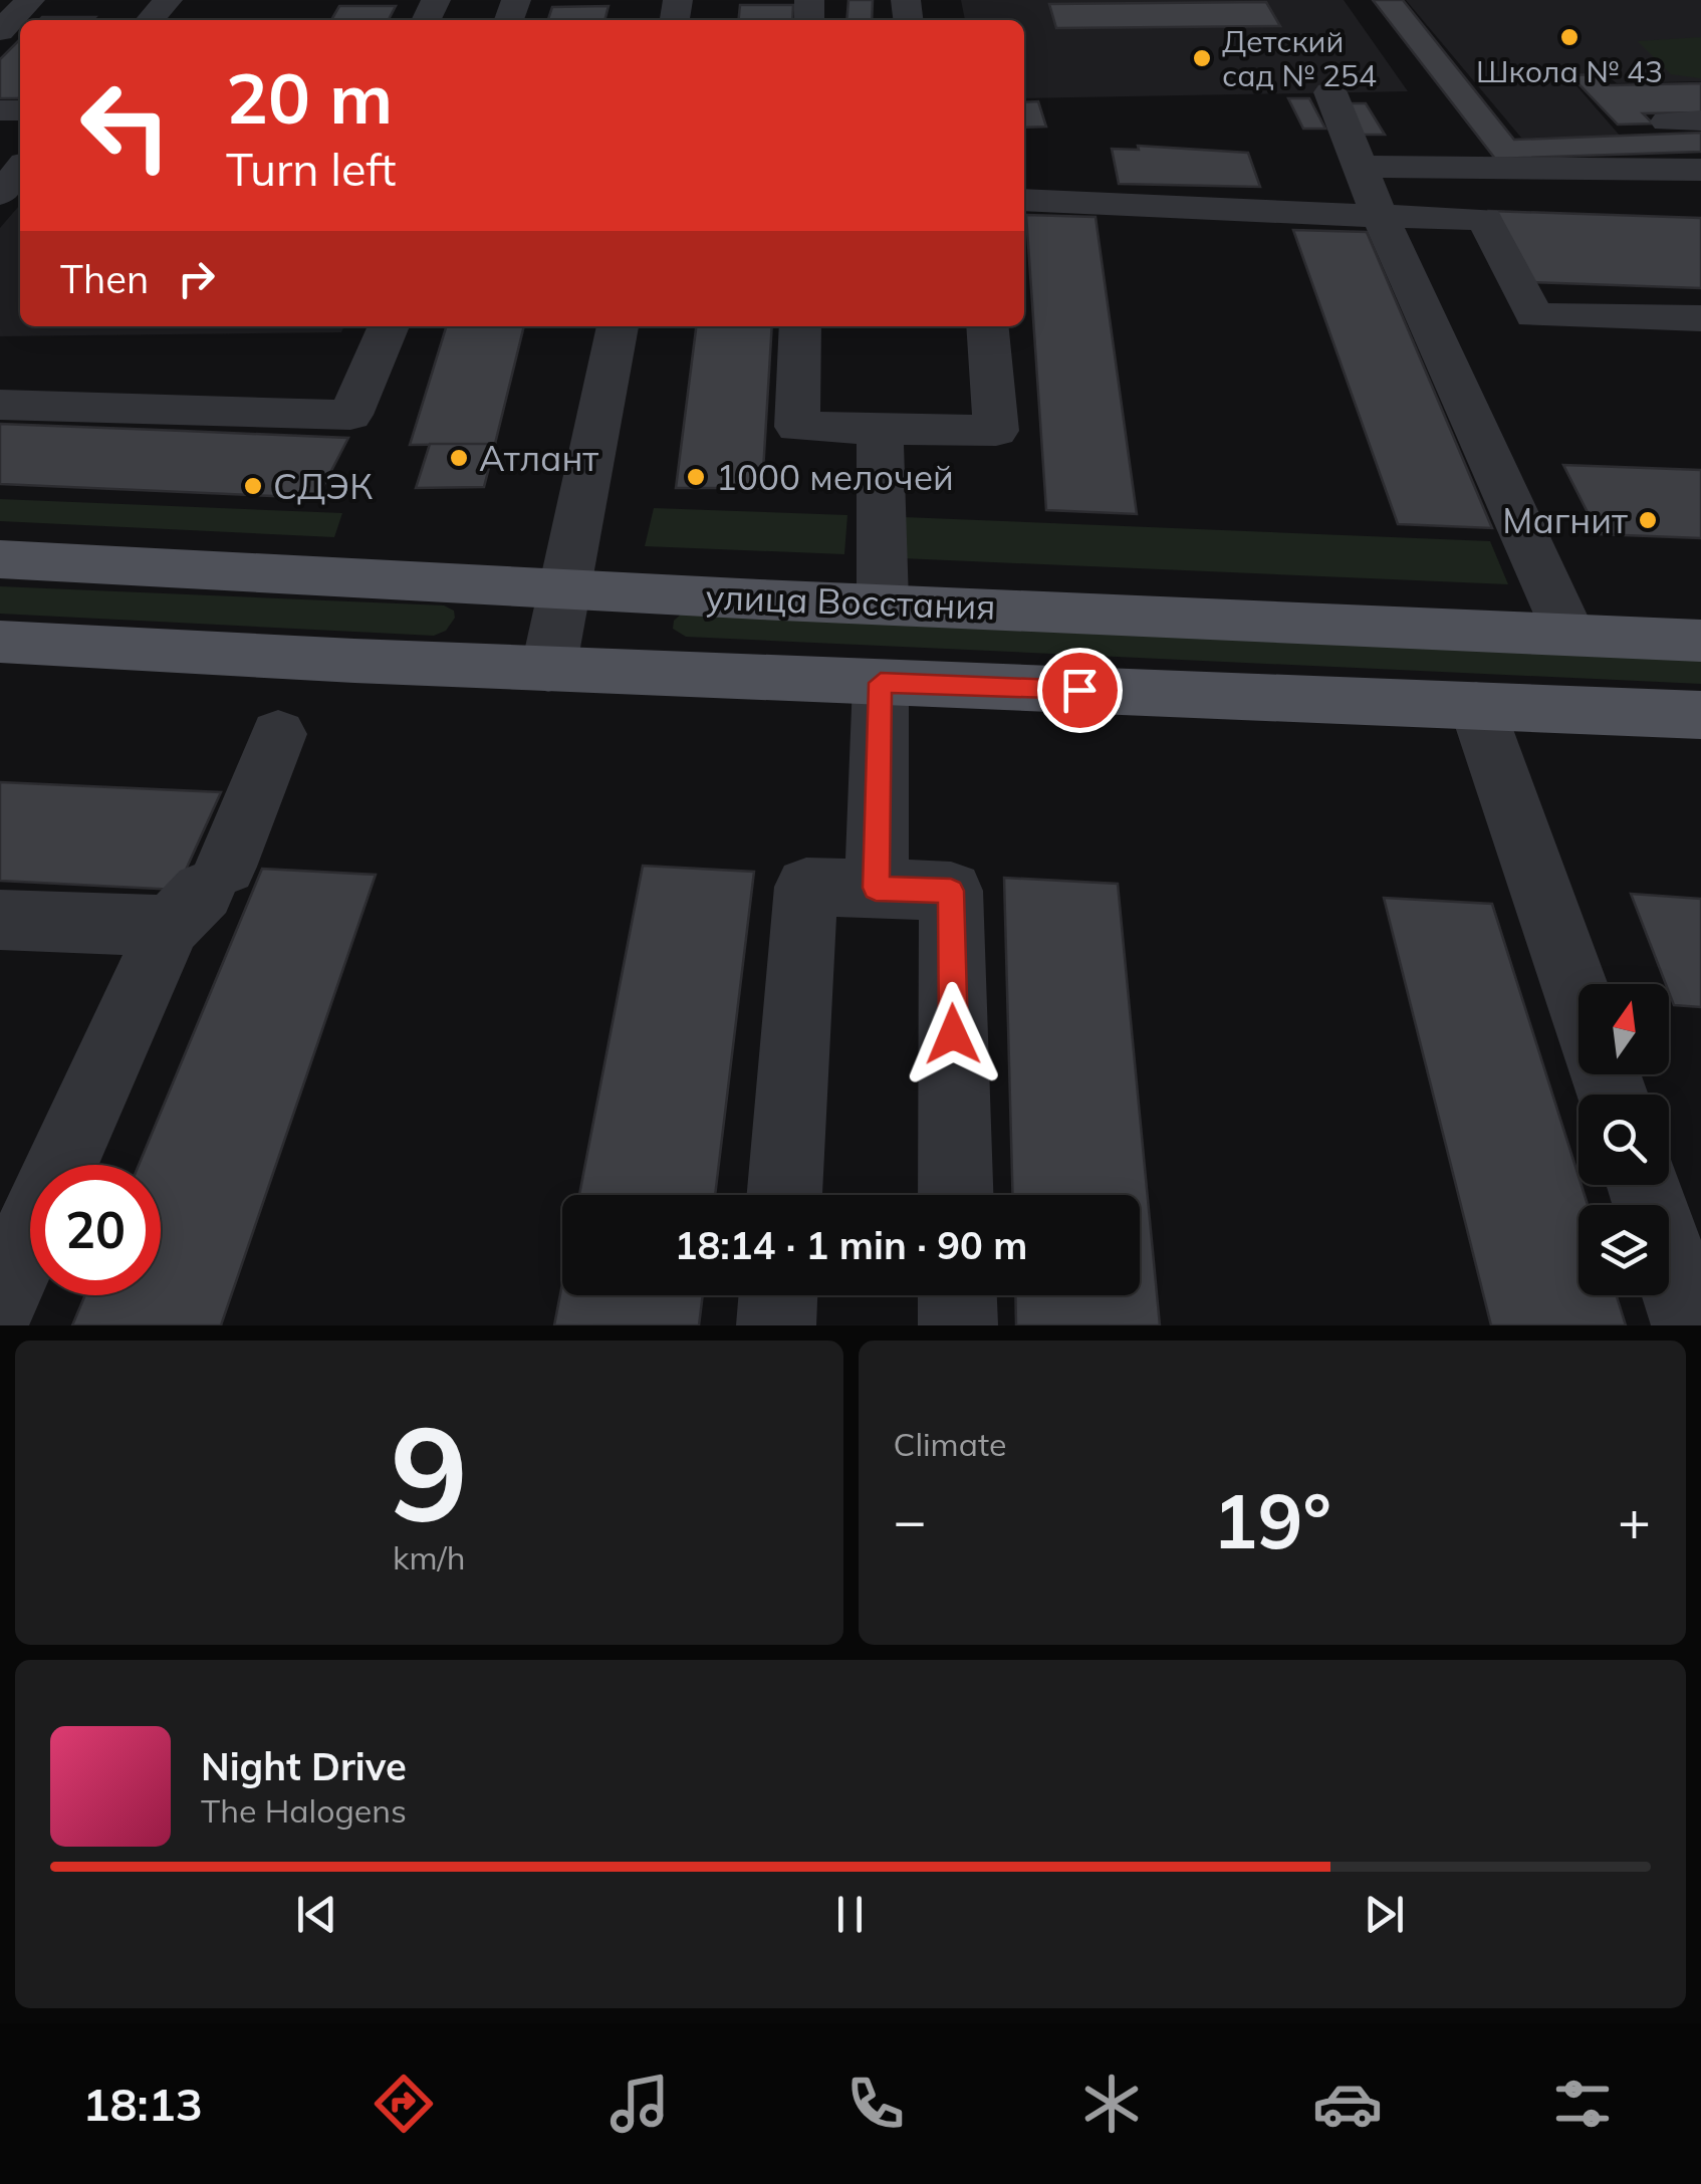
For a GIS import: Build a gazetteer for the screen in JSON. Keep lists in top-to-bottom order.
{
  "streets": {
    "main road": ["улица Восстания"]
  },
  "places": [
    "Школа № 43",
    "Детский сад № 254",
    "Атлант",
    "1000 мелочей",
    "СДЭК",
    "Магнит"
  ],
  "north": "top",
  "page": {
    "turn": ["20 m", "Turn left"],
    "then": "Then",
    "limit": "20",
    "trip": "18:14 · 1 min · 90 m",
    "tile": [
      ["9", "km/h"],
      "Climate"
    ],
    "heat": ["−", "19°", "+"],
    "song": ["Night Drive", "The Halogens"],
    "tabs": "18:13"
  }
}
